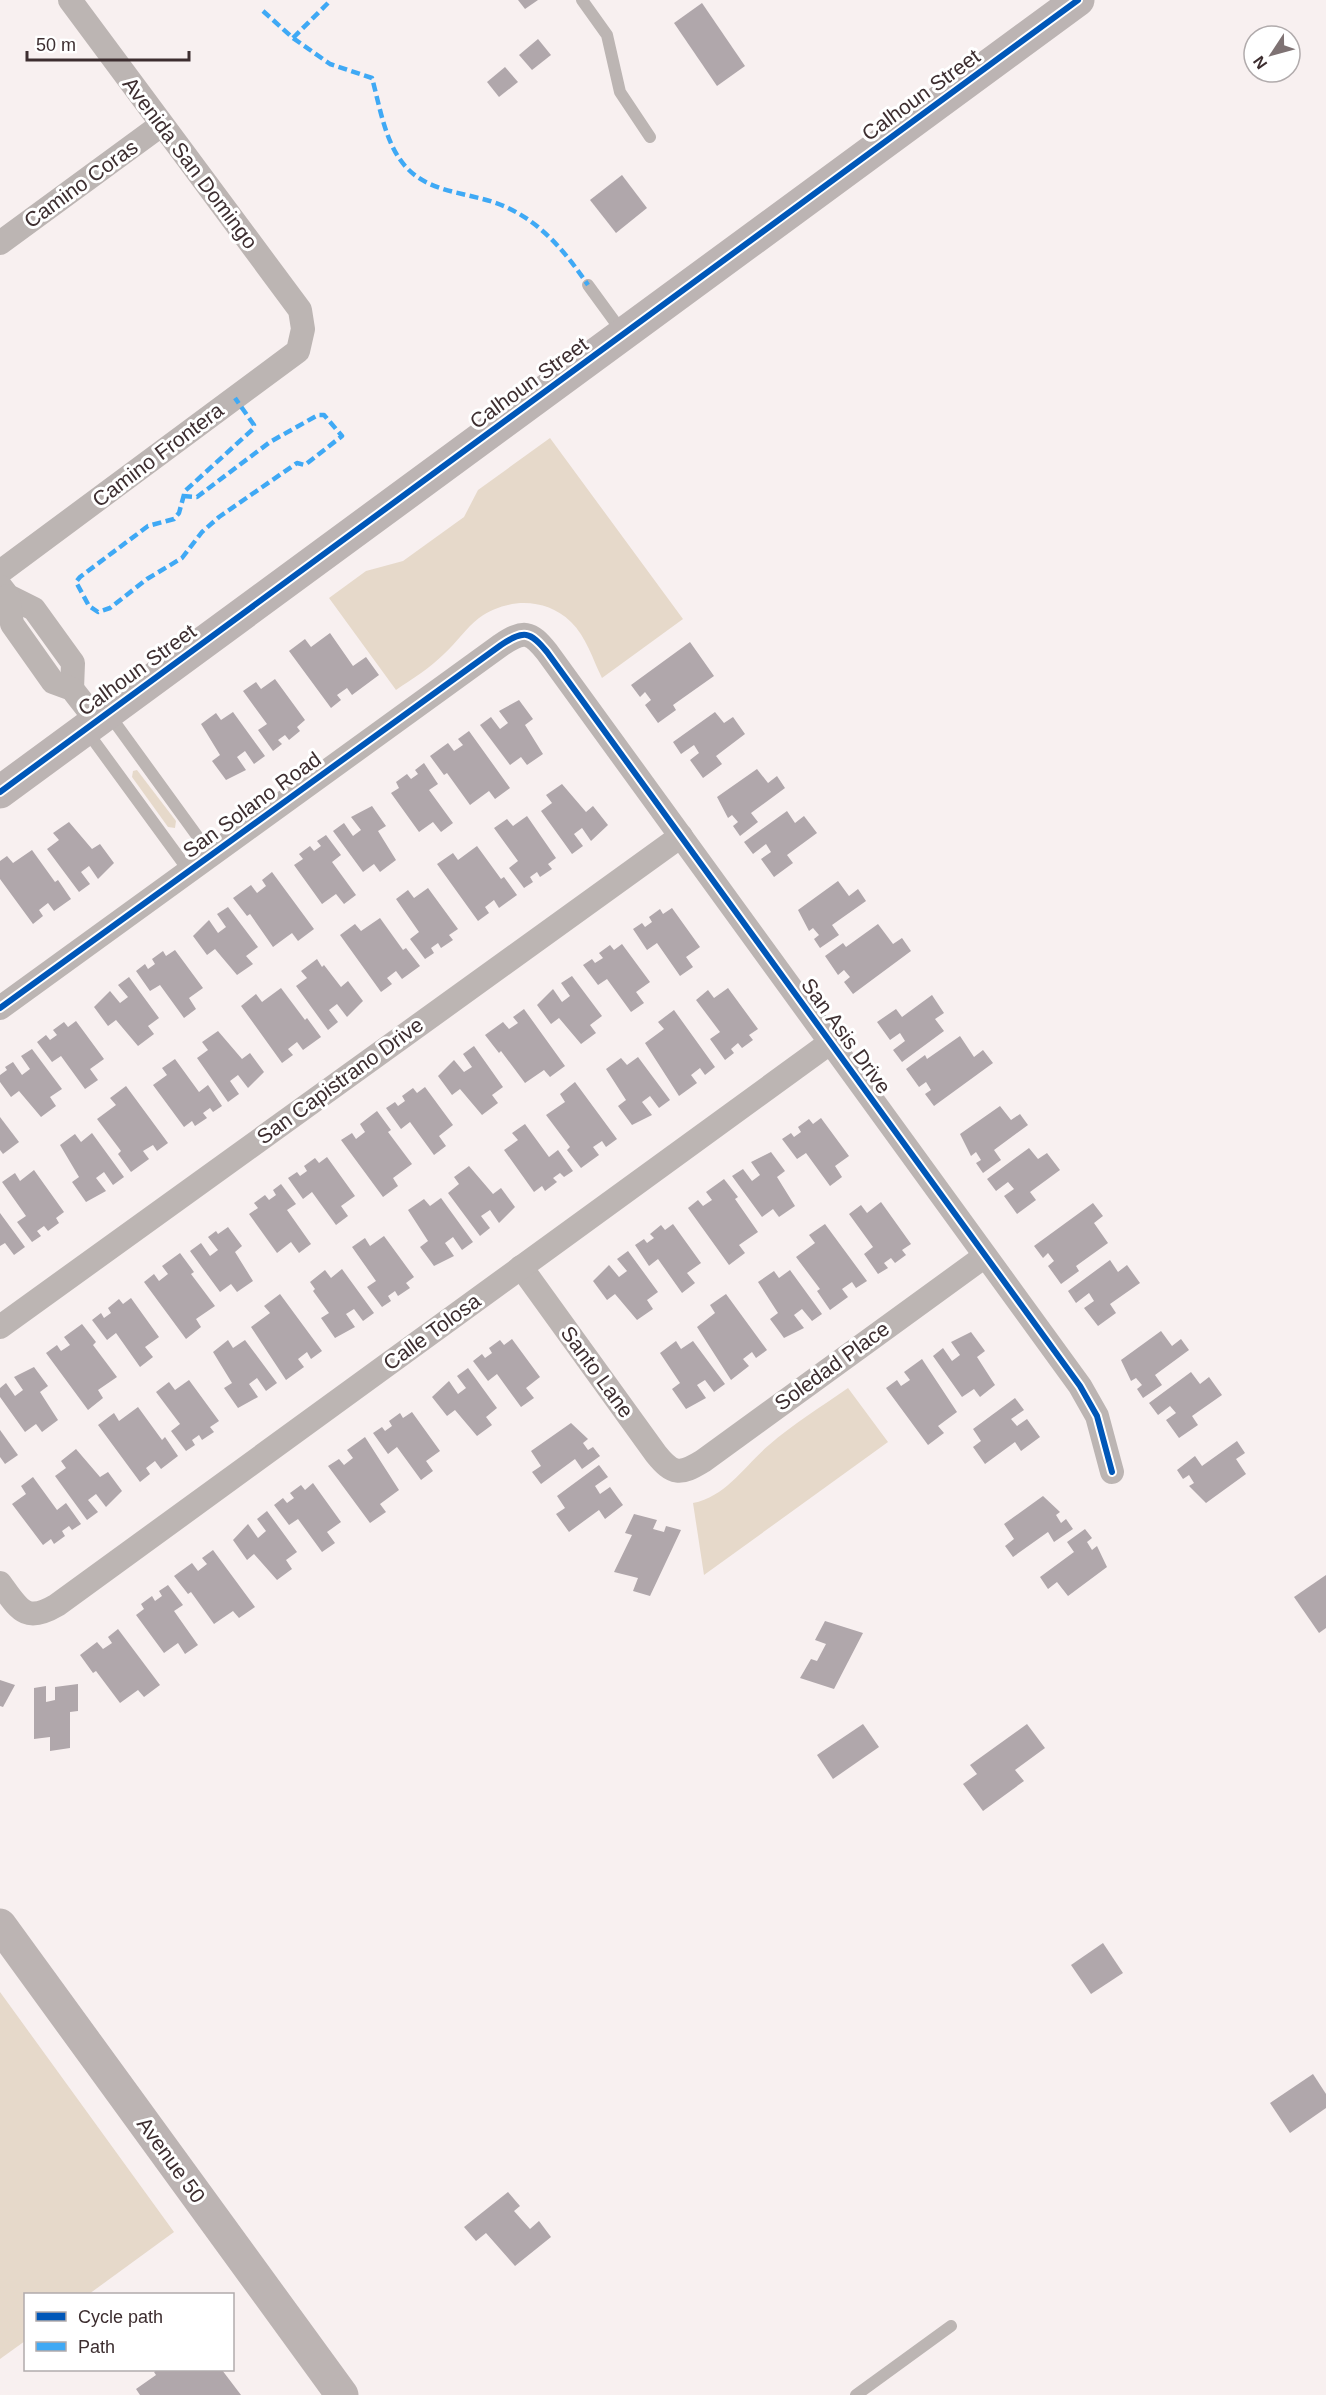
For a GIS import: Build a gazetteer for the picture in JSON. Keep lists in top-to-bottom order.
{
  "streets": {
    "street": [
      "Calhoun Street",
      "Avenida San Domingo",
      "Camino Coras",
      "Camino Frontera",
      "San Solano Road",
      "San Asis Drive",
      "San Capistrano Drive",
      "Calle Tolosa",
      "Soledad Place",
      "Santo Lane",
      "Avenue 50"
    ]
  },
  "crossings": [
    ["Avenida San Domingo", "Camino Coras"],
    ["Avenida San Domingo", "Camino Frontera"],
    ["San Solano Road", "San Asis Drive"],
    ["San Asis Drive", "San Capistrano Drive"],
    ["San Asis Drive", "Calle Tolosa"],
    ["San Asis Drive", "Soledad Place"],
    ["Calle Tolosa", "Santo Lane"],
    ["Soledad Place", "Santo Lane"]
  ],
  "legend": ["Cycle path", "Path"],
  "scale_bar": "50 m",
  "north": "bottom left"
}
